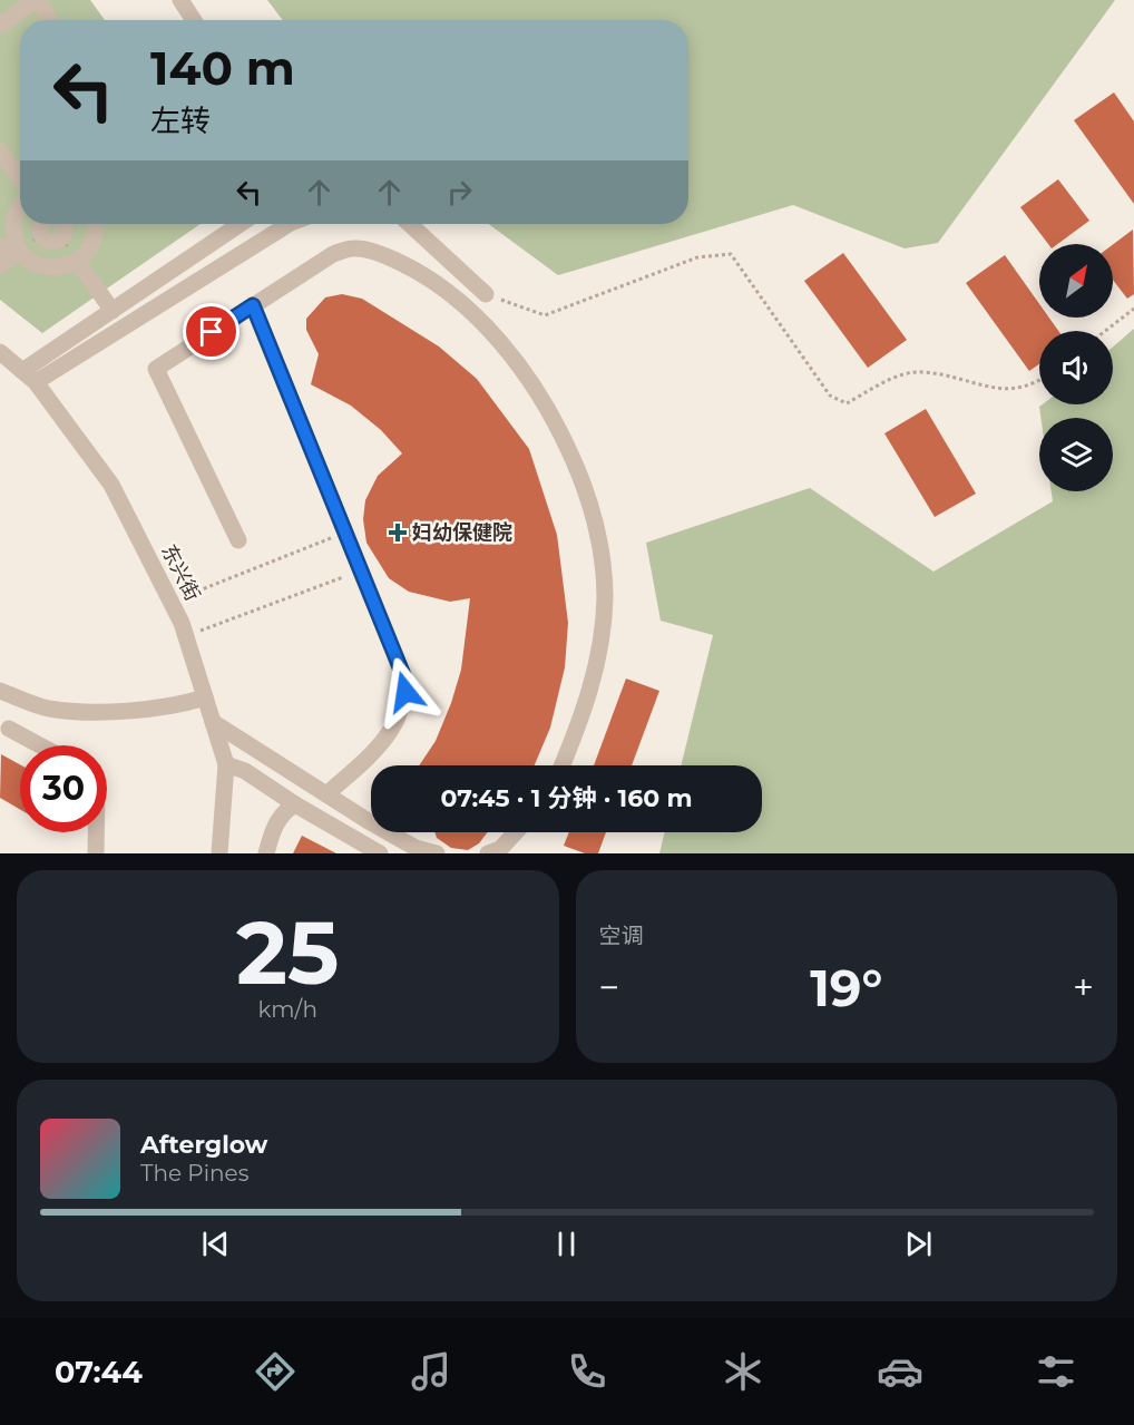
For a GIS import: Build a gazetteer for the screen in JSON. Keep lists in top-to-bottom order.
{
  "streets": {
    "street": ["东兴街"]
  },
  "places": {
    "health": ["妇幼保健院"]
  },
  "north": "top right",
  "page": {
    "turn": ["140 m", "左转"],
    "limit": "30",
    "trip": "07:45 · 1 分钟 · 160 m",
    "tile": [
      ["25", "km/h"],
      "空调"
    ],
    "heat": ["−", "19°", "+"],
    "song": ["Afterglow", "The Pines"],
    "tabs": "07:44"
  }
}
